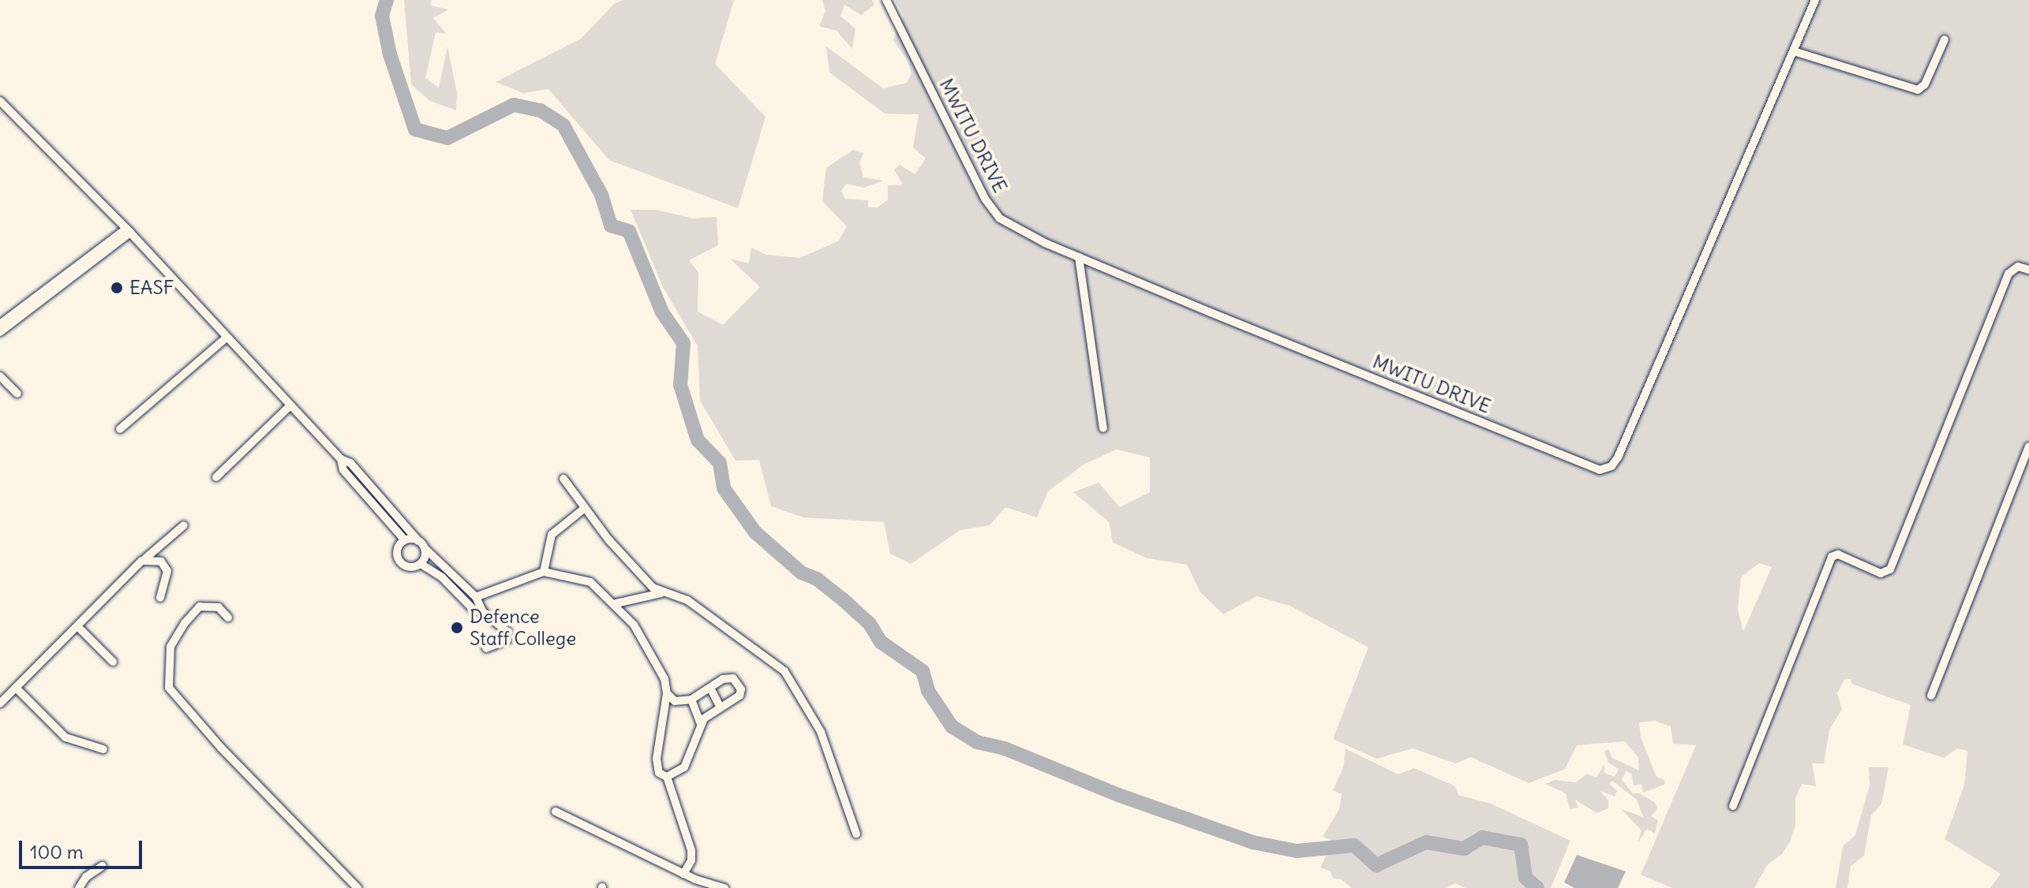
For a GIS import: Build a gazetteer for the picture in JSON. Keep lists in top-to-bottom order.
{
  "streets": {
    "street": ["MWITU DRIVE"]
  },
  "places": ["EASF", "Defence Staff College"],
  "scale_bar": "100 m"
}
